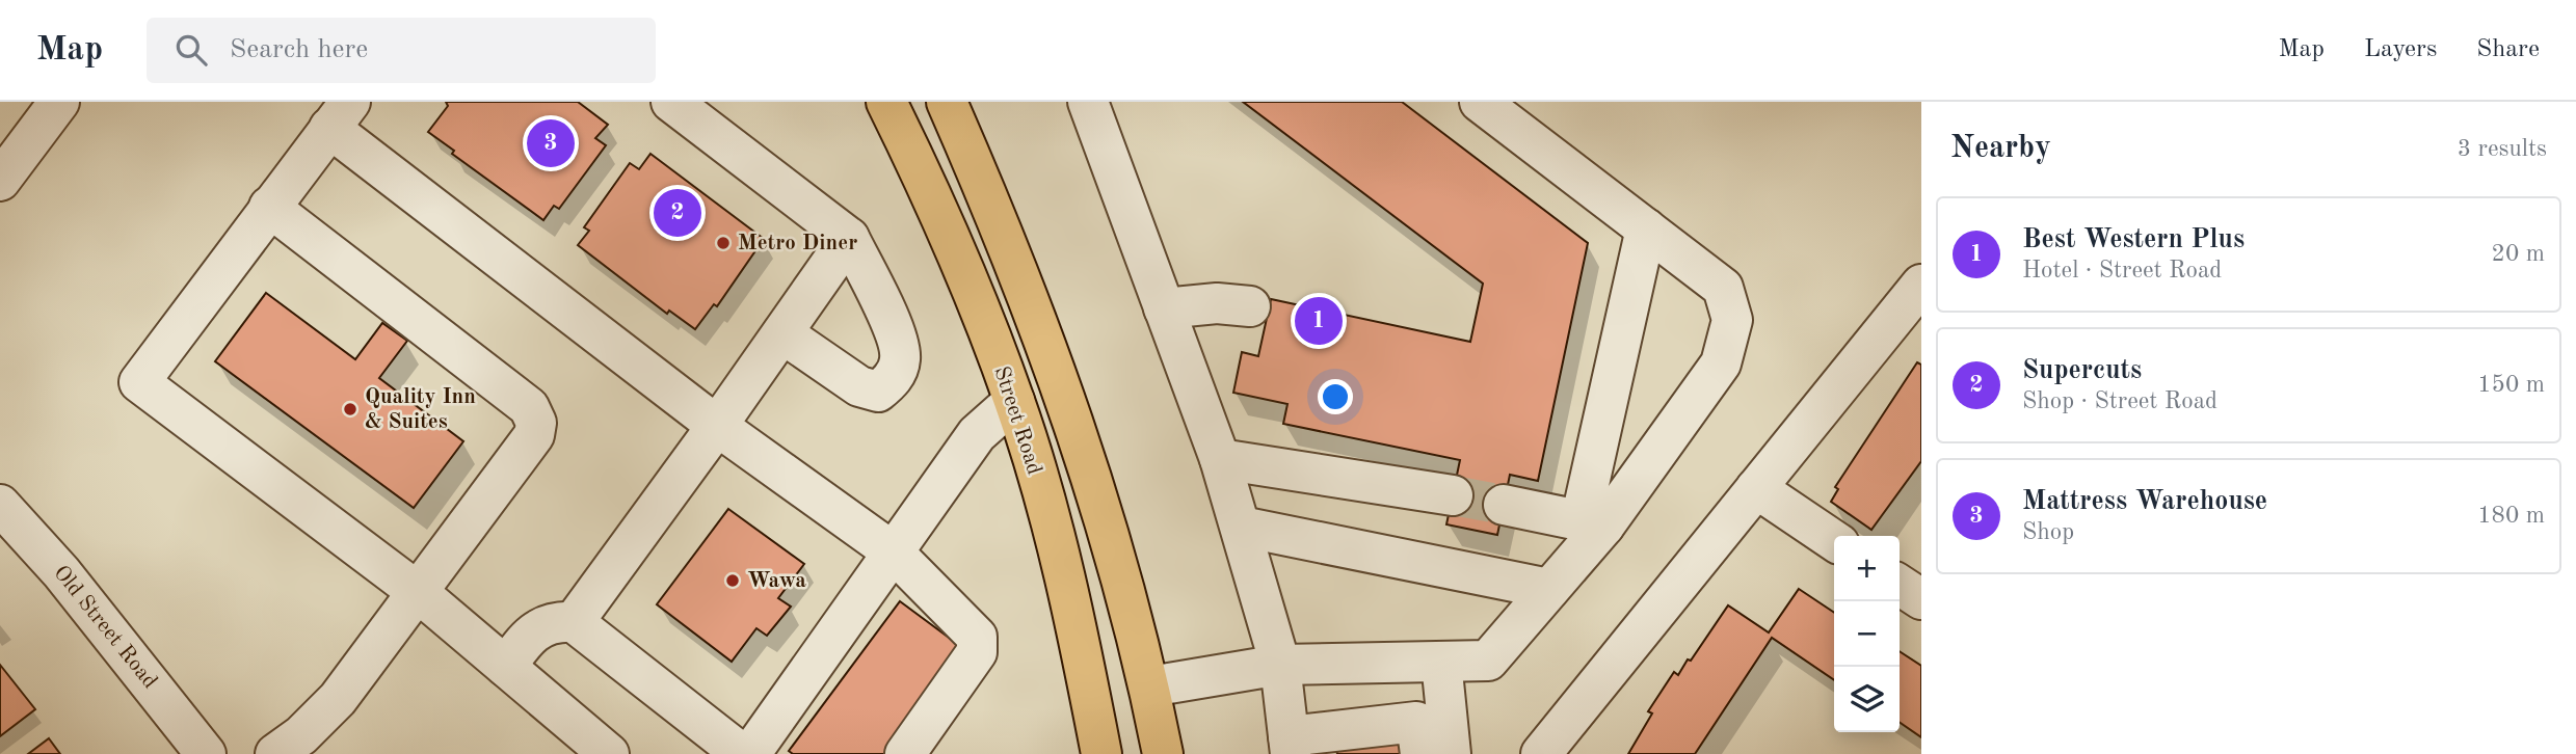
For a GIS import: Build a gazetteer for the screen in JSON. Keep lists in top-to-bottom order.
{
  "streets": {
    "main road": ["Street Road"],
    "street": ["Old Street Road"]
  },
  "places": ["Metro Diner", "Quality Inn & Suites", "Wawa"],
  "page": {
    "header": "Map",
    "search": "Search here",
    "nav": ["Map", "Layers", "Share"],
    "heading": ["Nearby", "3 results"],
    "pins": ["3", "2", "1"],
    "list": [
      {
        "mark": "1",
        "name": "Best Western Plus",
        "note": "Hotel · Street Road",
        "value": "20 m"
      },
      {
        "mark": "2",
        "name": "Supercuts",
        "note": "Shop · Street Road",
        "value": "150 m"
      },
      {
        "mark": "3",
        "name": "Mattress Warehouse",
        "note": "Shop",
        "value": "180 m"
      }
    ],
    "map_buttons": ["+", "−"]
  }
}
